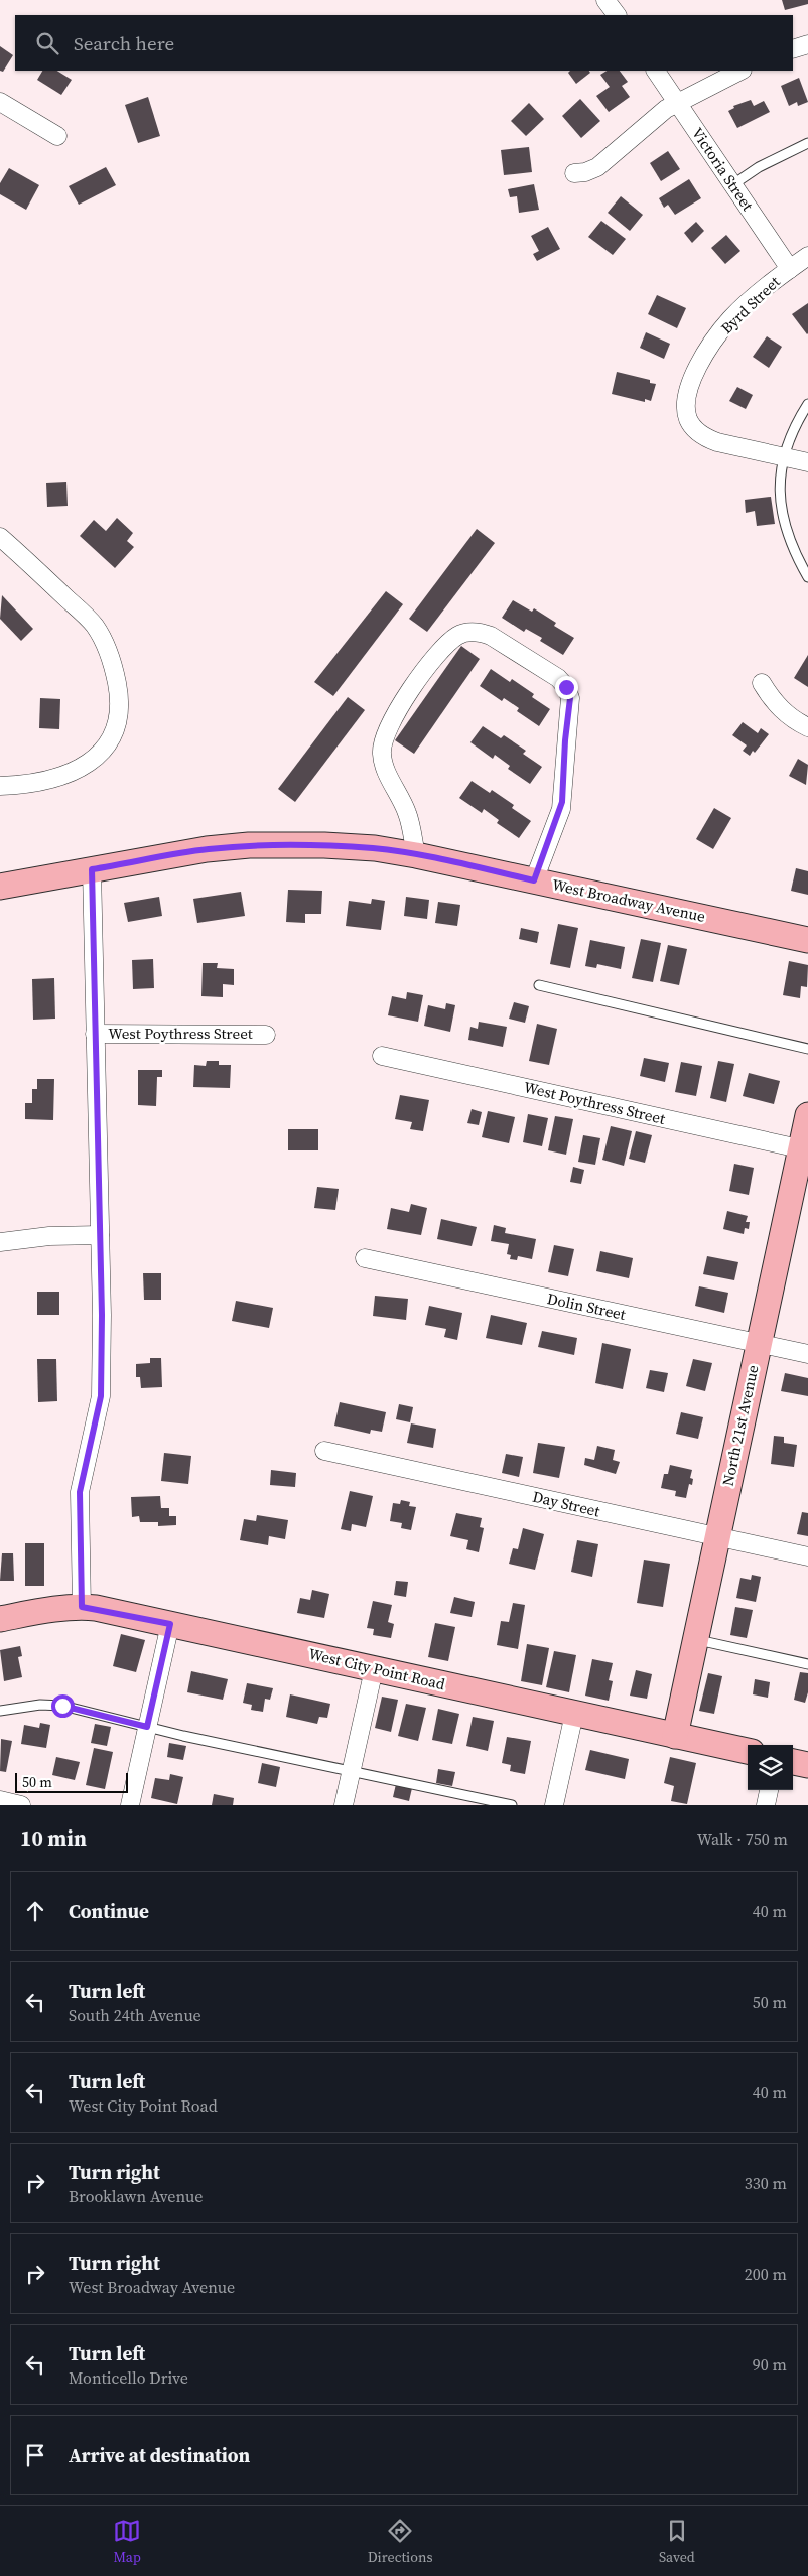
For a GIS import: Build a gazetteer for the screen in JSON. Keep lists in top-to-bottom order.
{
  "streets": {
    "street": [
      "Victoria Street",
      "Byrd Street",
      "West Broadway Avenue",
      "West Poythress Street",
      "Dolin Street",
      "North 21st Avenue",
      "Day Street",
      "West City Point Road"
    ]
  },
  "crossings": [
    ["Victoria Street", "Byrd Street"],
    ["West Poythress Street", "North 21st Avenue"],
    ["Dolin Street", "North 21st Avenue"],
    ["North 21st Avenue", "Day Street"],
    ["North 21st Avenue", "West City Point Road"]
  ],
  "scale_bar": "50 m",
  "page": {
    "search": "Search here",
    "scale": "50 m",
    "heading": ["10 min", "Walk · 750 m"],
    "list": [
      ["Continue", "40 m"],
      ["Turn left", "South 24th Avenue", "50 m"],
      ["Turn left", "West City Point Road", "40 m"],
      ["Turn right", "Brooklawn Avenue", "330 m"],
      ["Turn right", "West Broadway Avenue", "200 m"],
      ["Turn left", "Monticello Drive", "90 m"],
      "Arrive at destination"
    ],
    "nav": ["Map", "Directions", "Saved"]
  }
}
